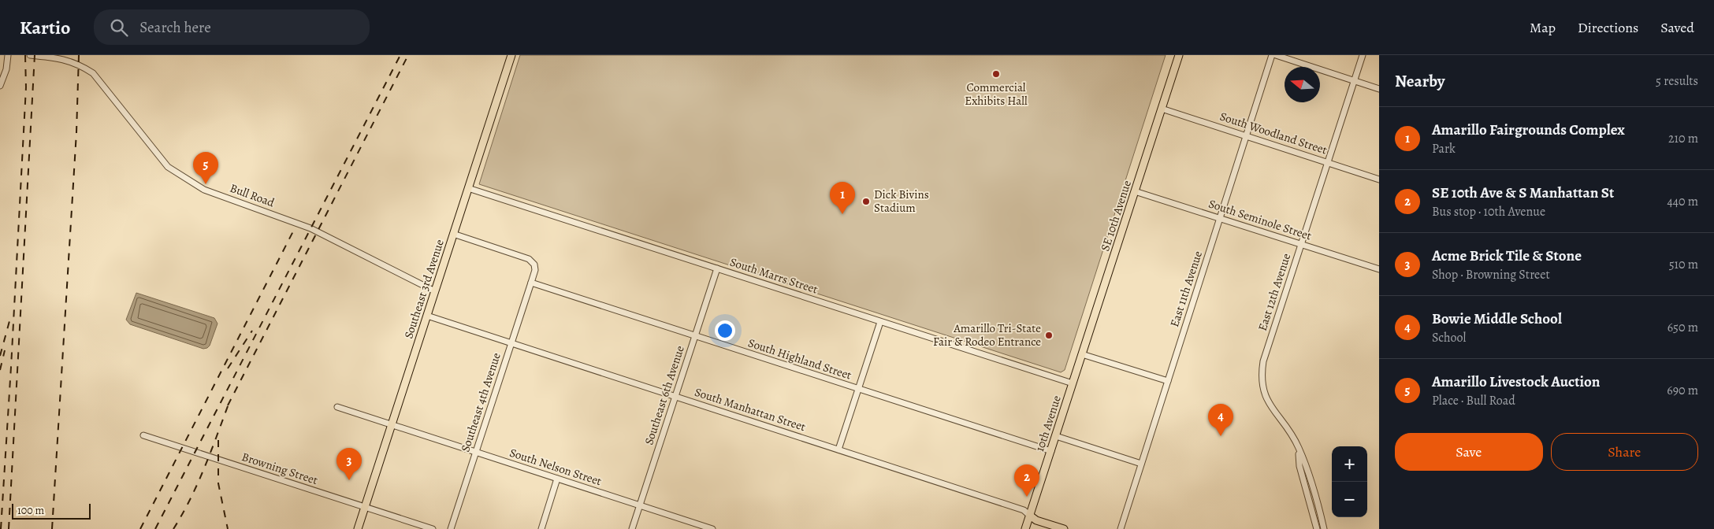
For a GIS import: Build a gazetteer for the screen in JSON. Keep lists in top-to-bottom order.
{
  "streets": {
    "main road": [
      "SE 10th Avenue",
      "Southeast 3rd Avenue",
      "South Manhattan Street",
      "10th Avenue"
    ],
    "street": [
      "South Woodland Street",
      "Bull Road",
      "South Seminole Street",
      "South Marrs Street",
      "East 11th Avenue",
      "East 12th Avenue",
      "South Highland Street",
      "Southeast 6th Avenue",
      "Southeast 4th Avenue",
      "South Nelson Street",
      "Browning Street"
    ]
  },
  "crossings": [
    ["South Woodland Street", "SE 10th Avenue"],
    ["South Woodland Street", "East 11th Avenue"],
    ["South Woodland Street", "East 12th Avenue"],
    ["Bull Road", "Southeast 3rd Avenue"],
    ["SE 10th Avenue", "South Seminole Street"],
    ["SE 10th Avenue", "South Marrs Street"],
    ["SE 10th Avenue", "10th Avenue"],
    ["South Seminole Street", "East 11th Avenue"],
    ["South Seminole Street", "East 12th Avenue"],
    ["South Marrs Street", "Southeast 3rd Avenue"],
    ["South Marrs Street", "Southeast 6th Avenue"],
    ["South Marrs Street", "10th Avenue"],
    ["Southeast 3rd Avenue", "South Manhattan Street"],
    ["Southeast 3rd Avenue", "South Nelson Street"],
    ["Southeast 3rd Avenue", "Browning Street"],
    ["South Highland Street", "Southeast 6th Avenue"],
    ["South Highland Street", "Southeast 4th Avenue"],
    ["South Highland Street", "10th Avenue"],
    ["Southeast 6th Avenue", "South Manhattan Street"],
    ["Southeast 6th Avenue", "South Nelson Street"],
    ["Southeast 4th Avenue", "South Manhattan Street"],
    ["Southeast 4th Avenue", "South Nelson Street"],
    ["South Manhattan Street", "10th Avenue"]
  ],
  "places": ["Commercial Exhibits Hall", "Dick Bivins Stadium", "Amarillo Tri-State Fair & Rodeo Entrance"],
  "scale_bar": "100 m",
  "north": "left",
  "page": {
    "header": "Kartio",
    "search": "Search here",
    "nav": ["Map", "Directions", "Saved"],
    "heading": ["Nearby", "5 results"],
    "list": [
      {
        "mark": "1",
        "name": "Amarillo Fairgrounds Complex",
        "note": "Park",
        "value": "210 m"
      },
      {
        "mark": "2",
        "name": "SE 10th Ave & S Manhattan St",
        "note": "Bus stop · 10th Avenue",
        "value": "440 m"
      },
      {
        "mark": "3",
        "name": "Acme Brick Tile & Stone",
        "note": "Shop · Browning Street",
        "value": "510 m"
      },
      {
        "mark": "4",
        "name": "Bowie Middle School",
        "note": "School",
        "value": "650 m"
      },
      {
        "mark": "5",
        "name": "Amarillo Livestock Auction",
        "note": "Place · Bull Road",
        "value": "690 m"
      }
    ],
    "pins": [
      "5",
      "1",
      "4",
      "3",
      "2"
    ],
    "buttons": ["Save", "Share"],
    "map_buttons": ["+", "−"],
    "scale": "100 m"
  }
}
